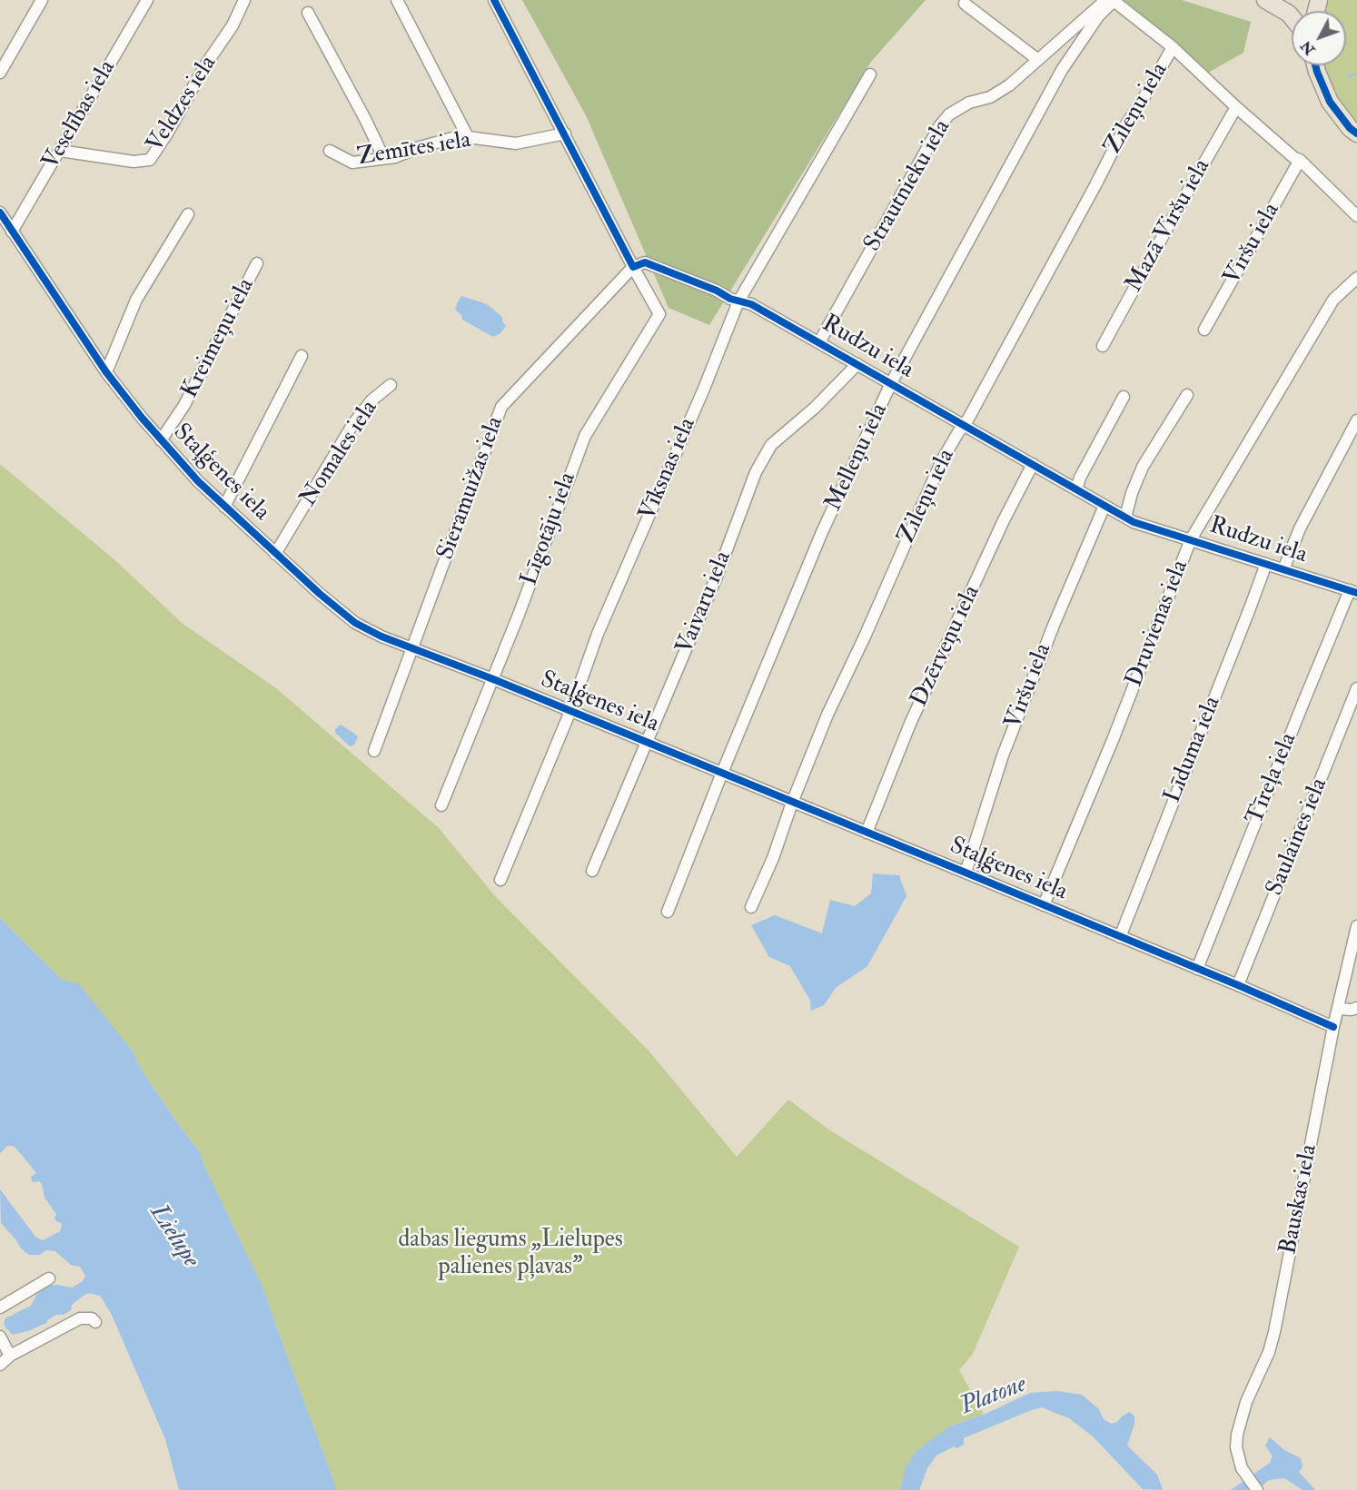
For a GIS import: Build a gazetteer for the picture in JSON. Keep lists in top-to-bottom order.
{
  "streets": {
    "street": [
      "Veldzes iela",
      "Zileņu iela",
      "Veselības iela",
      "Zemītes iela",
      "Strautnieku iela",
      "Mazā Viršu iela",
      "Viršu iela",
      "Kreimeņu iela",
      "Rudzu iela",
      "Nomales iela",
      "Melleņu iela",
      "Vīksnas iela",
      "Staļģenes iela",
      "Sieramuižas iela",
      "Līgotāju iela",
      "Vaivaru iela",
      "Druvienas iela",
      "Dzērveņu iela",
      "Līduma iela",
      "Tīreļa iela",
      "Saulaines iela",
      "Bauskas iela"
    ]
  },
  "crossings": [
    ["Veldzes iela", "Veselības iela"],
    ["Zileņu iela", "Rudzu iela"],
    ["Zileņu iela", "Staļģenes iela"],
    ["Veselības iela", "Staļģenes iela"],
    ["Strautnieku iela", "Rudzu iela"],
    ["Viršu iela", "Rudzu iela"],
    ["Viršu iela", "Staļģenes iela"],
    ["Kreimeņu iela", "Staļģenes iela"],
    ["Rudzu iela", "Melleņu iela"],
    ["Rudzu iela", "Vīksnas iela"],
    ["Rudzu iela", "Sieramuižas iela"],
    ["Rudzu iela", "Līgotāju iela"],
    ["Rudzu iela", "Vaivaru iela"],
    ["Rudzu iela", "Druvienas iela"],
    ["Rudzu iela", "Dzērveņu iela"],
    ["Rudzu iela", "Līduma iela"],
    ["Rudzu iela", "Tīreļa iela"],
    ["Nomales iela", "Staļģenes iela"],
    ["Melleņu iela", "Staļģenes iela"],
    ["Vīksnas iela", "Staļģenes iela"],
    ["Staļģenes iela", "Sieramuižas iela"],
    ["Staļģenes iela", "Līgotāju iela"],
    ["Staļģenes iela", "Vaivaru iela"],
    ["Staļģenes iela", "Druvienas iela"],
    ["Staļģenes iela", "Dzērveņu iela"],
    ["Staļģenes iela", "Līduma iela"],
    ["Staļģenes iela", "Tīreļa iela"],
    ["Staļģenes iela", "Saulaines iela"],
    ["Staļģenes iela", "Bauskas iela"],
    ["Sieramuižas iela", "Līgotāju iela"]
  ],
  "water": ["Lielupe", "Platone"],
  "parks": ["dabas liegums „Lielupes palienes pļavas”"],
  "north": "bottom left"
}
